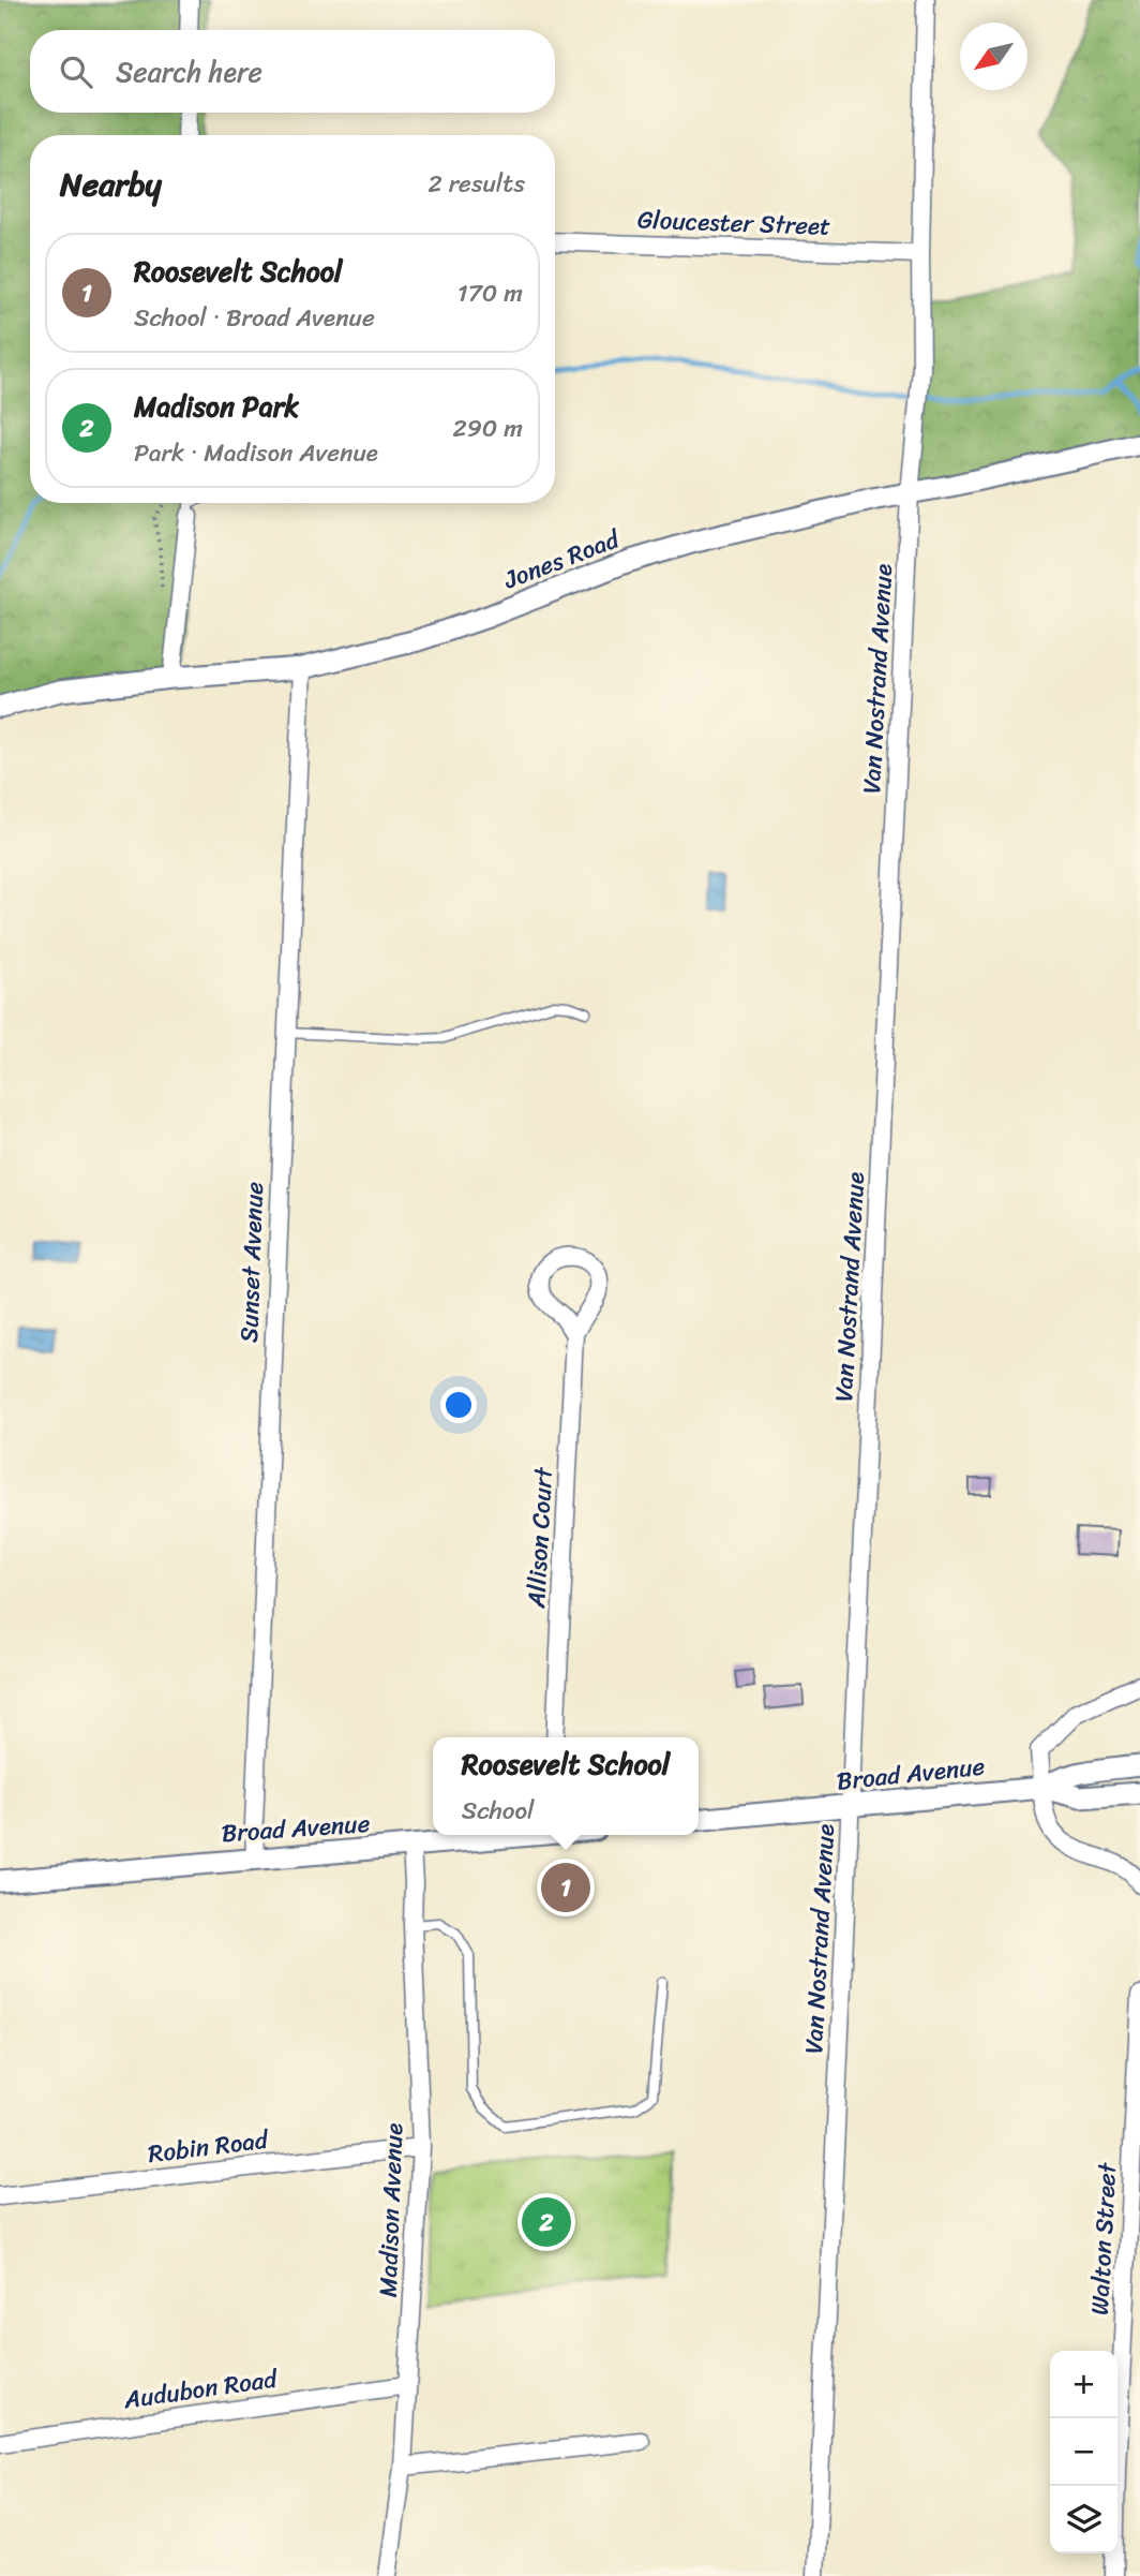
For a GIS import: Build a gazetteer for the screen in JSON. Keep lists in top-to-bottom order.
{
  "streets": {
    "street": [
      "Gloucester Street",
      "Jones Road",
      "Van Nostrand Avenue",
      "Sunset Avenue",
      "Allison Court",
      "Broad Avenue",
      "Robin Road",
      "Madison Avenue",
      "Walton Street",
      "Audubon Road"
    ]
  },
  "crossings": [
    ["Gloucester Street", "Van Nostrand Avenue"],
    ["Jones Road", "Van Nostrand Avenue"],
    ["Jones Road", "Sunset Avenue"],
    ["Van Nostrand Avenue", "Broad Avenue"],
    ["Sunset Avenue", "Broad Avenue"],
    ["Broad Avenue", "Madison Avenue"],
    ["Robin Road", "Madison Avenue"],
    ["Madison Avenue", "Audubon Road"]
  ],
  "north": "bottom left",
  "page": {
    "search": "Search here",
    "heading": ["Nearby", "2 results"],
    "list": [
      {
        "mark": "1",
        "name": "Roosevelt School",
        "note": "School · Broad Avenue",
        "value": "170 m"
      },
      {
        "mark": "2",
        "name": "Madison Park",
        "note": "Park · Madison Avenue",
        "value": "290 m"
      }
    ],
    "popup": ["Roosevelt School", "School"],
    "pins": ["1", "2"],
    "map_buttons": ["+", "−"]
  }
}
